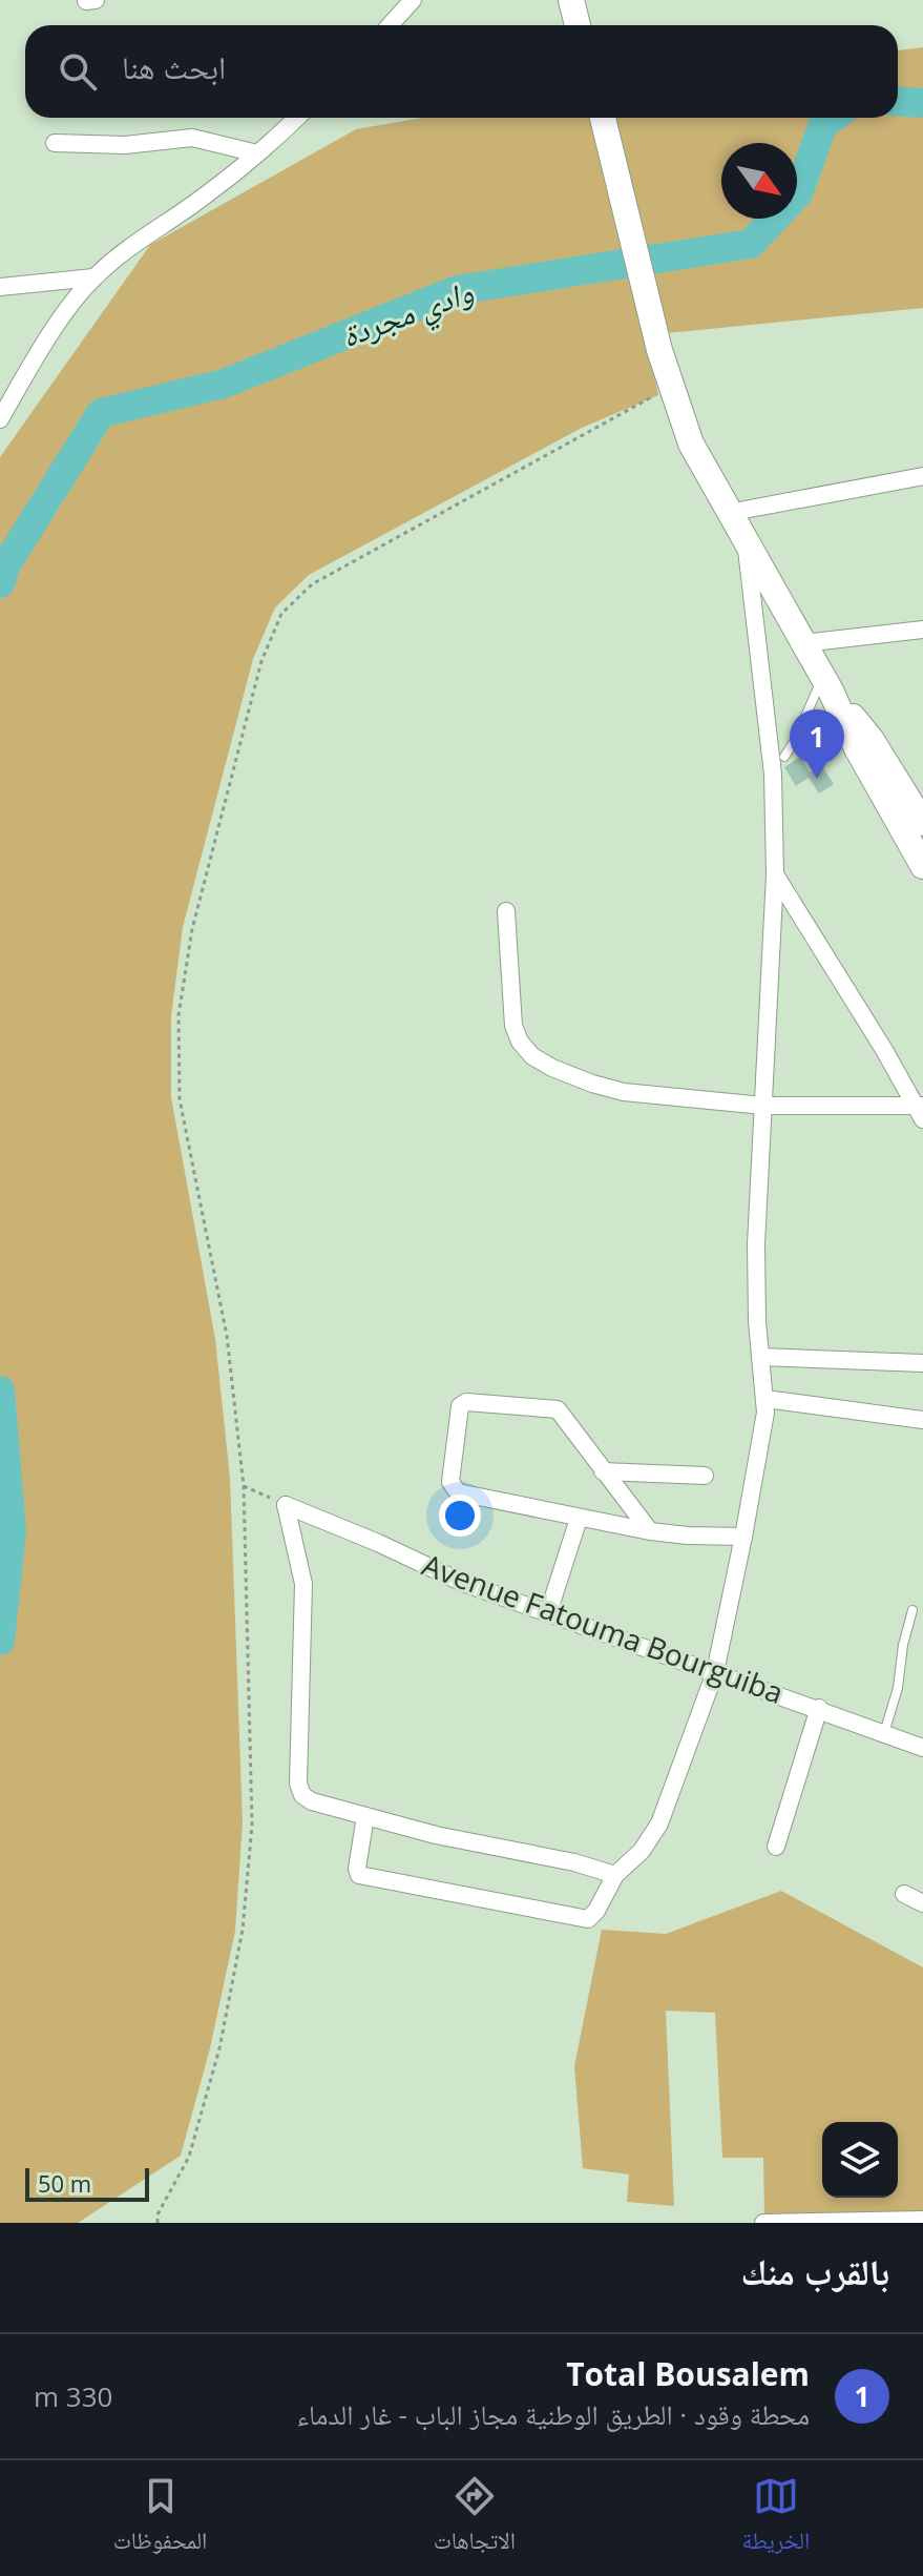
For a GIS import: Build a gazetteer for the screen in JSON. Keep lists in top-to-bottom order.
{
  "streets": {
    "street": ["Avenue Fatouma Bourguiba"]
  },
  "water": ["وادي مجردة"],
  "scale_bar": "50 m",
  "north": "bottom right",
  "page": {
    "search": "ابحث هنا",
    "pins": "1",
    "scale": "50 m",
    "heading": "بالقرب منك",
    "list": [
      {
        "mark": "1",
        "name": "Total Bousalem",
        "note": "محطة وقود · الطريق الوطنية مجاز الباب - غار الدماء",
        "value": "330 m"
      }
    ],
    "nav": ["الخريطة", "الاتجاهات", "المحفوظات"]
  }
}
